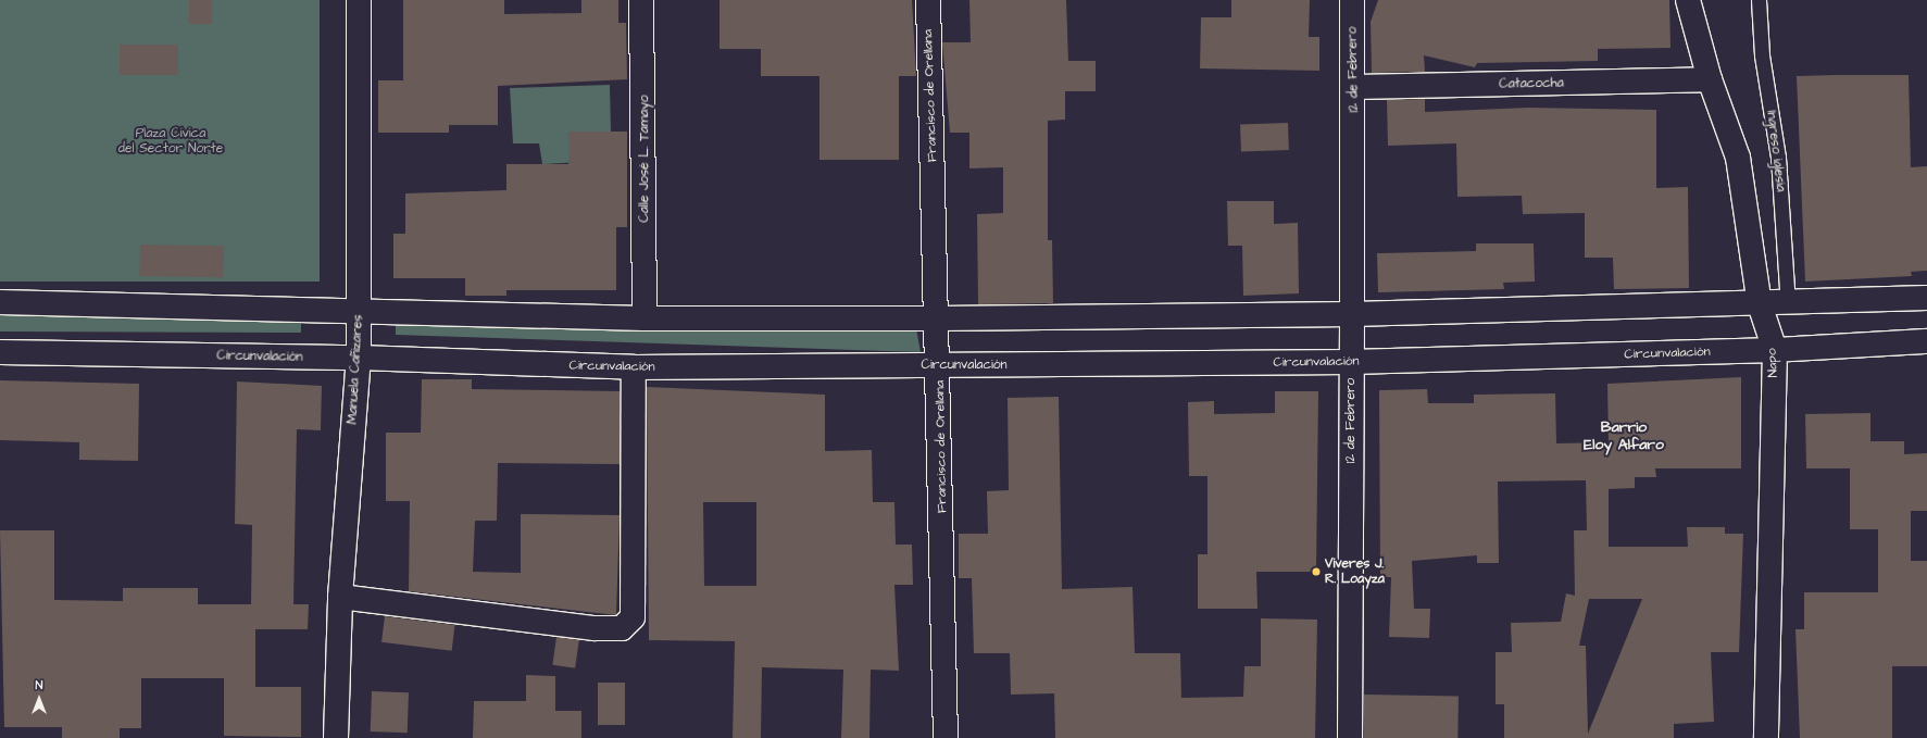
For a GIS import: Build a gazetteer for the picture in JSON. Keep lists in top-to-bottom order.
{
  "streets": {
    "street": [
      "12 de Febrero",
      "Catacocha",
      "Francisco de Orellana",
      "Calle José L. Tamayo",
      "Circunvalación",
      "Napo",
      "Manuela Cañizares"
    ],
    "lane": ["Ingreso iglesia"]
  },
  "crossings": [
    ["12 de Febrero", "Catacocha"],
    ["12 de Febrero", "Circunvalación"],
    ["Catacocha", "Napo"],
    ["Francisco de Orellana", "Circunvalación"],
    ["Circunvalación", "Napo"],
    ["Circunvalación", "Manuela Cañizares"]
  ],
  "districts": ["Barrio Eloy Alfaro"],
  "parks": ["Plaza Cívica del Sector Norte"],
  "places": ["Víveres J. R. Loayza"],
  "north": "top"
}
